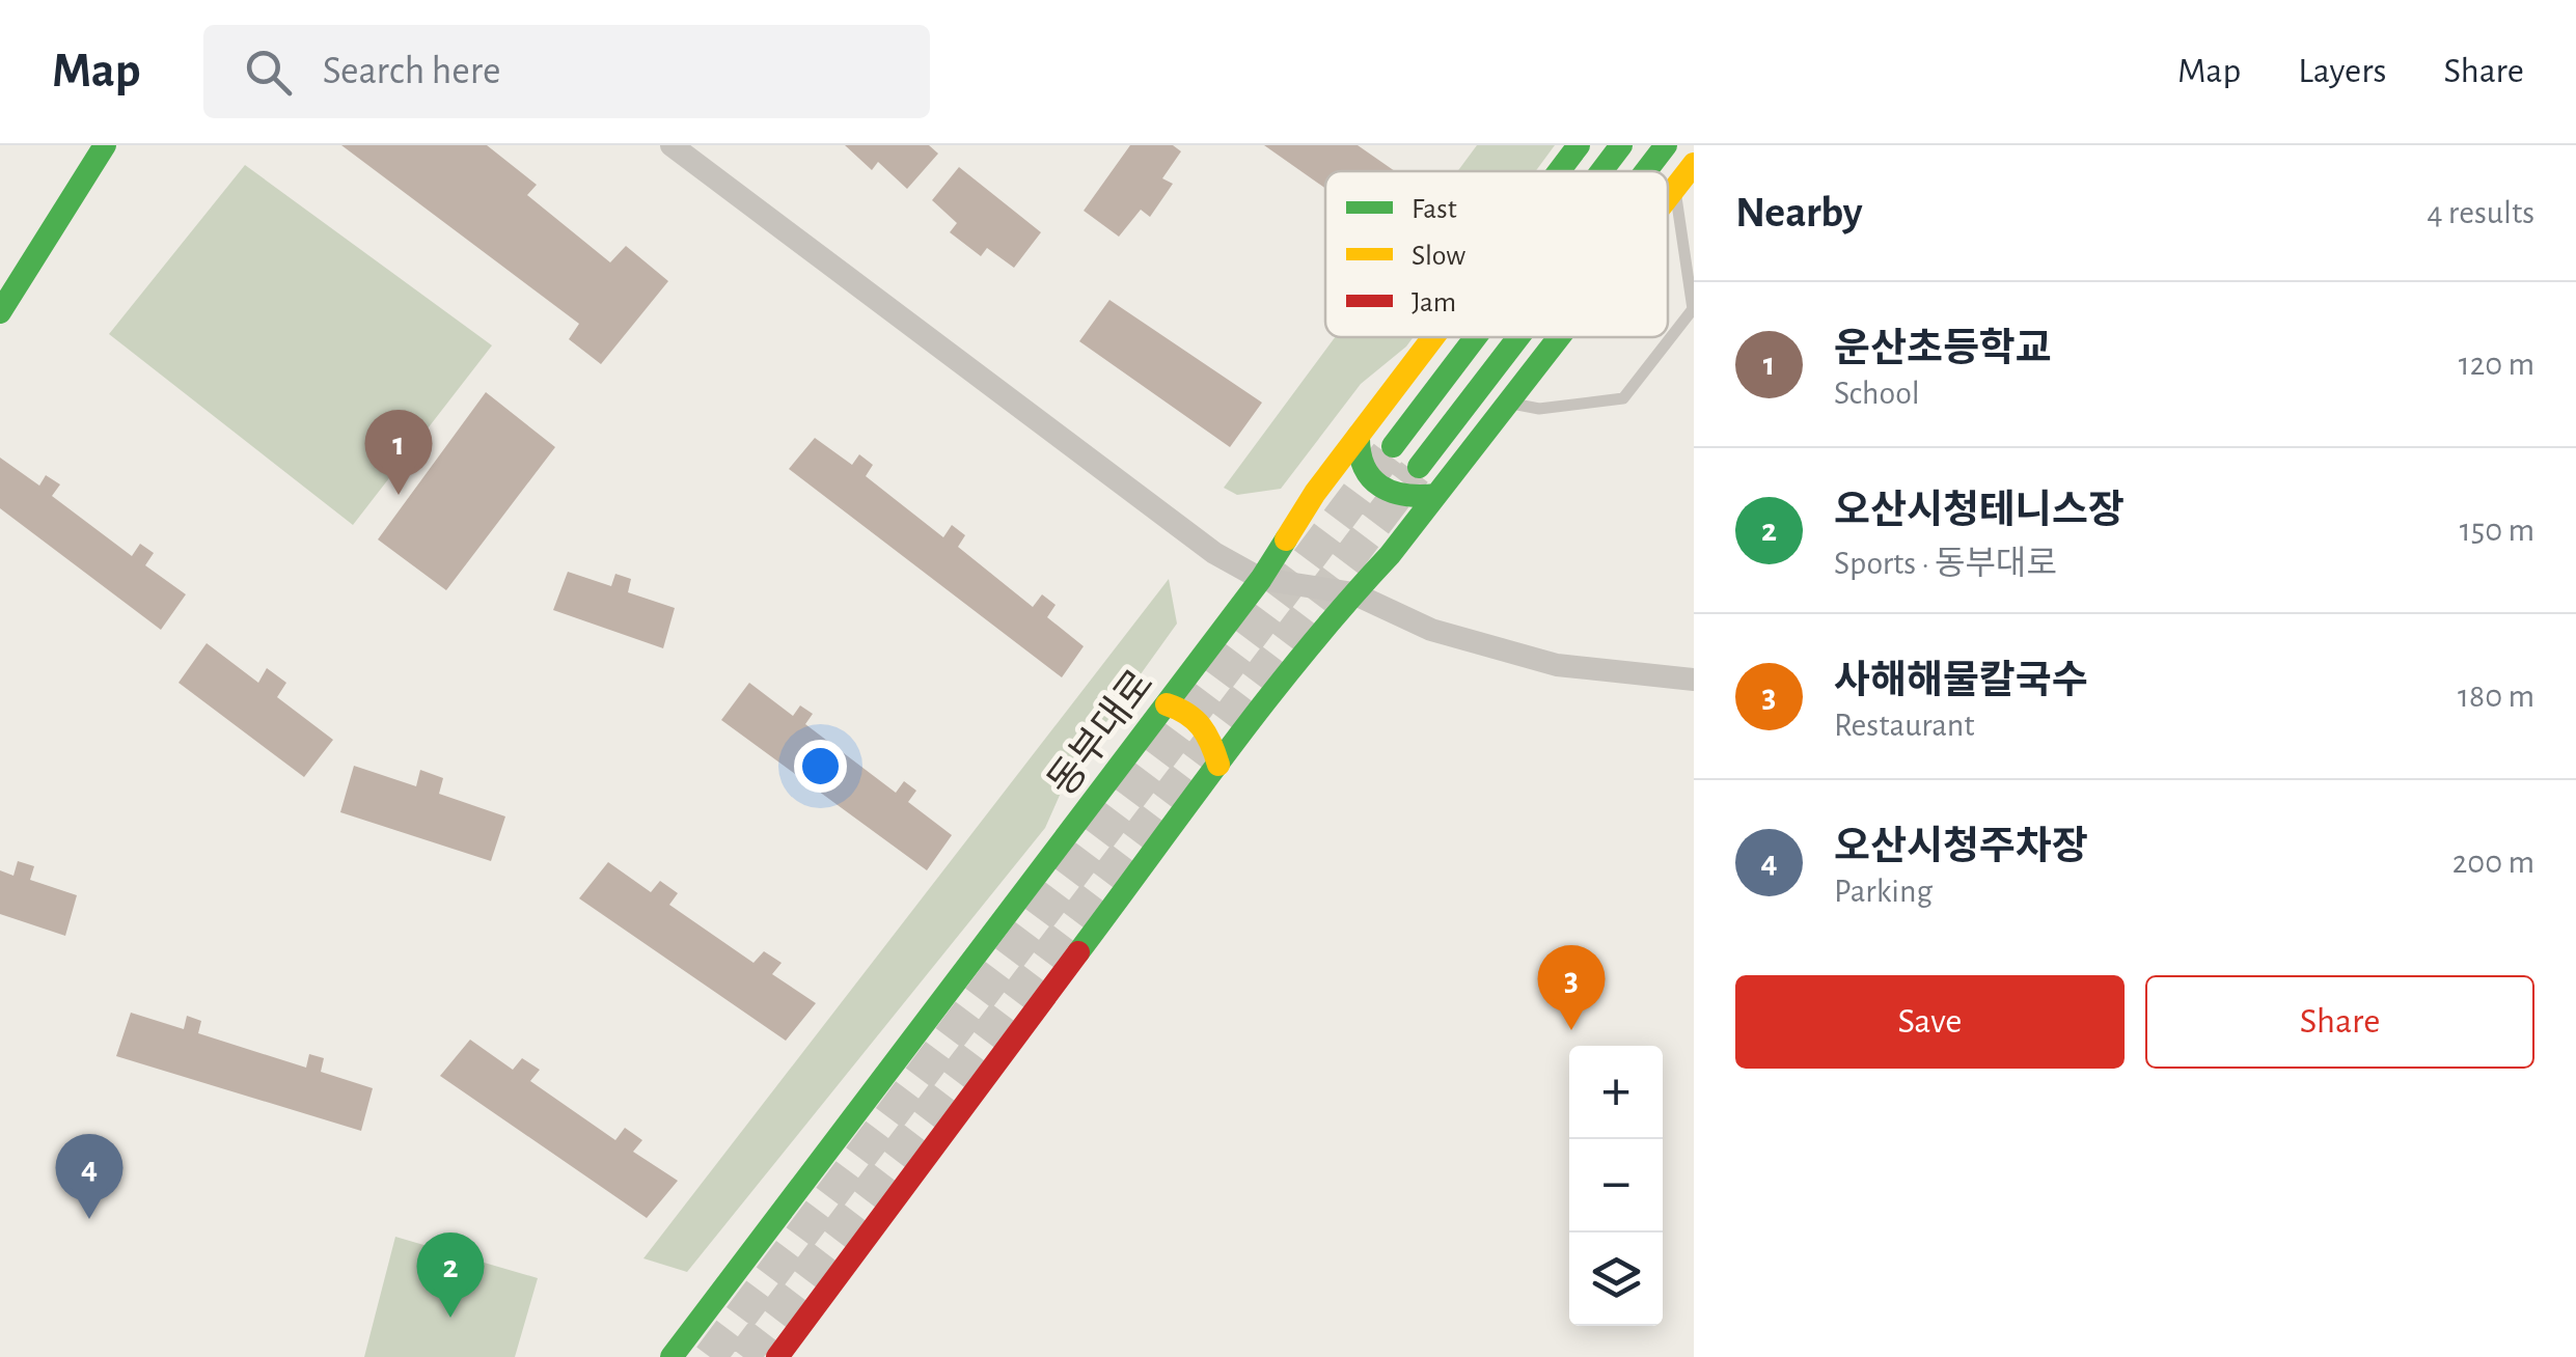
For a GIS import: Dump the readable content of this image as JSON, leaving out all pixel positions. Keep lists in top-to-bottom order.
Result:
{
  "streets": {
    "main road": ["동부대로"]
  },
  "legend": ["Fast", "Slow", "Jam"],
  "page": {
    "header": "Map",
    "search": "Search here",
    "nav": ["Map", "Layers", "Share"],
    "heading": ["Nearby", "4 results"],
    "list": [
      {
        "mark": "1",
        "name": "운산초등학교",
        "note": "School",
        "value": "120 m"
      },
      {
        "mark": "2",
        "name": "오산시청테니스장",
        "note": "Sports · 동부대로",
        "value": "150 m"
      },
      {
        "mark": "3",
        "name": "사해해물칼국수",
        "note": "Restaurant",
        "value": "180 m"
      },
      {
        "mark": "4",
        "name": "오산시청주차장",
        "note": "Parking",
        "value": "200 m"
      }
    ],
    "pins": [
      "1",
      "3",
      "4",
      "2"
    ],
    "buttons": ["Save", "Share"],
    "map_buttons": ["+", "−"]
  }
}
